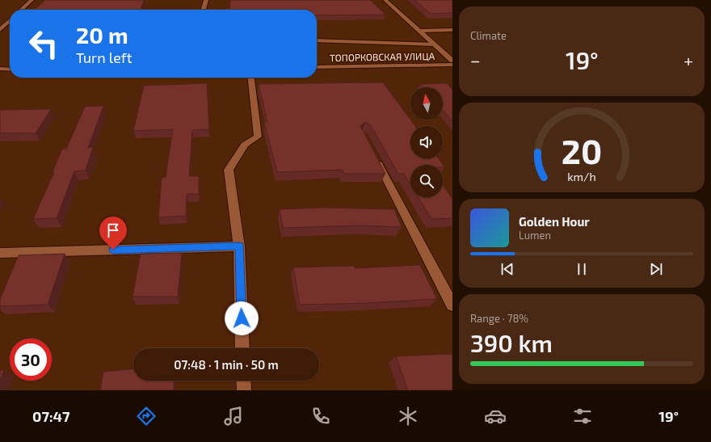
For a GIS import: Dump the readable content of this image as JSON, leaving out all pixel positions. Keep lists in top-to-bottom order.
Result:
{
  "streets": {
    "street": ["ТОПОРКОВСКАЯ УЛИЦА"]
  },
  "north": "top",
  "page": {
    "tile": [
      "Climate",
      ["Range · 78%", "390 km"]
    ],
    "turn": ["20 m", "Turn left"],
    "heat": ["−", "19°", "+"],
    "song": ["Golden Hour", "Lumen"],
    "limit": "30",
    "trip": "07:48 · 1 min · 50 m",
    "tabs": ["07:47", "19°"],
    "gauge": ["20", "km/h"]
  }
}
